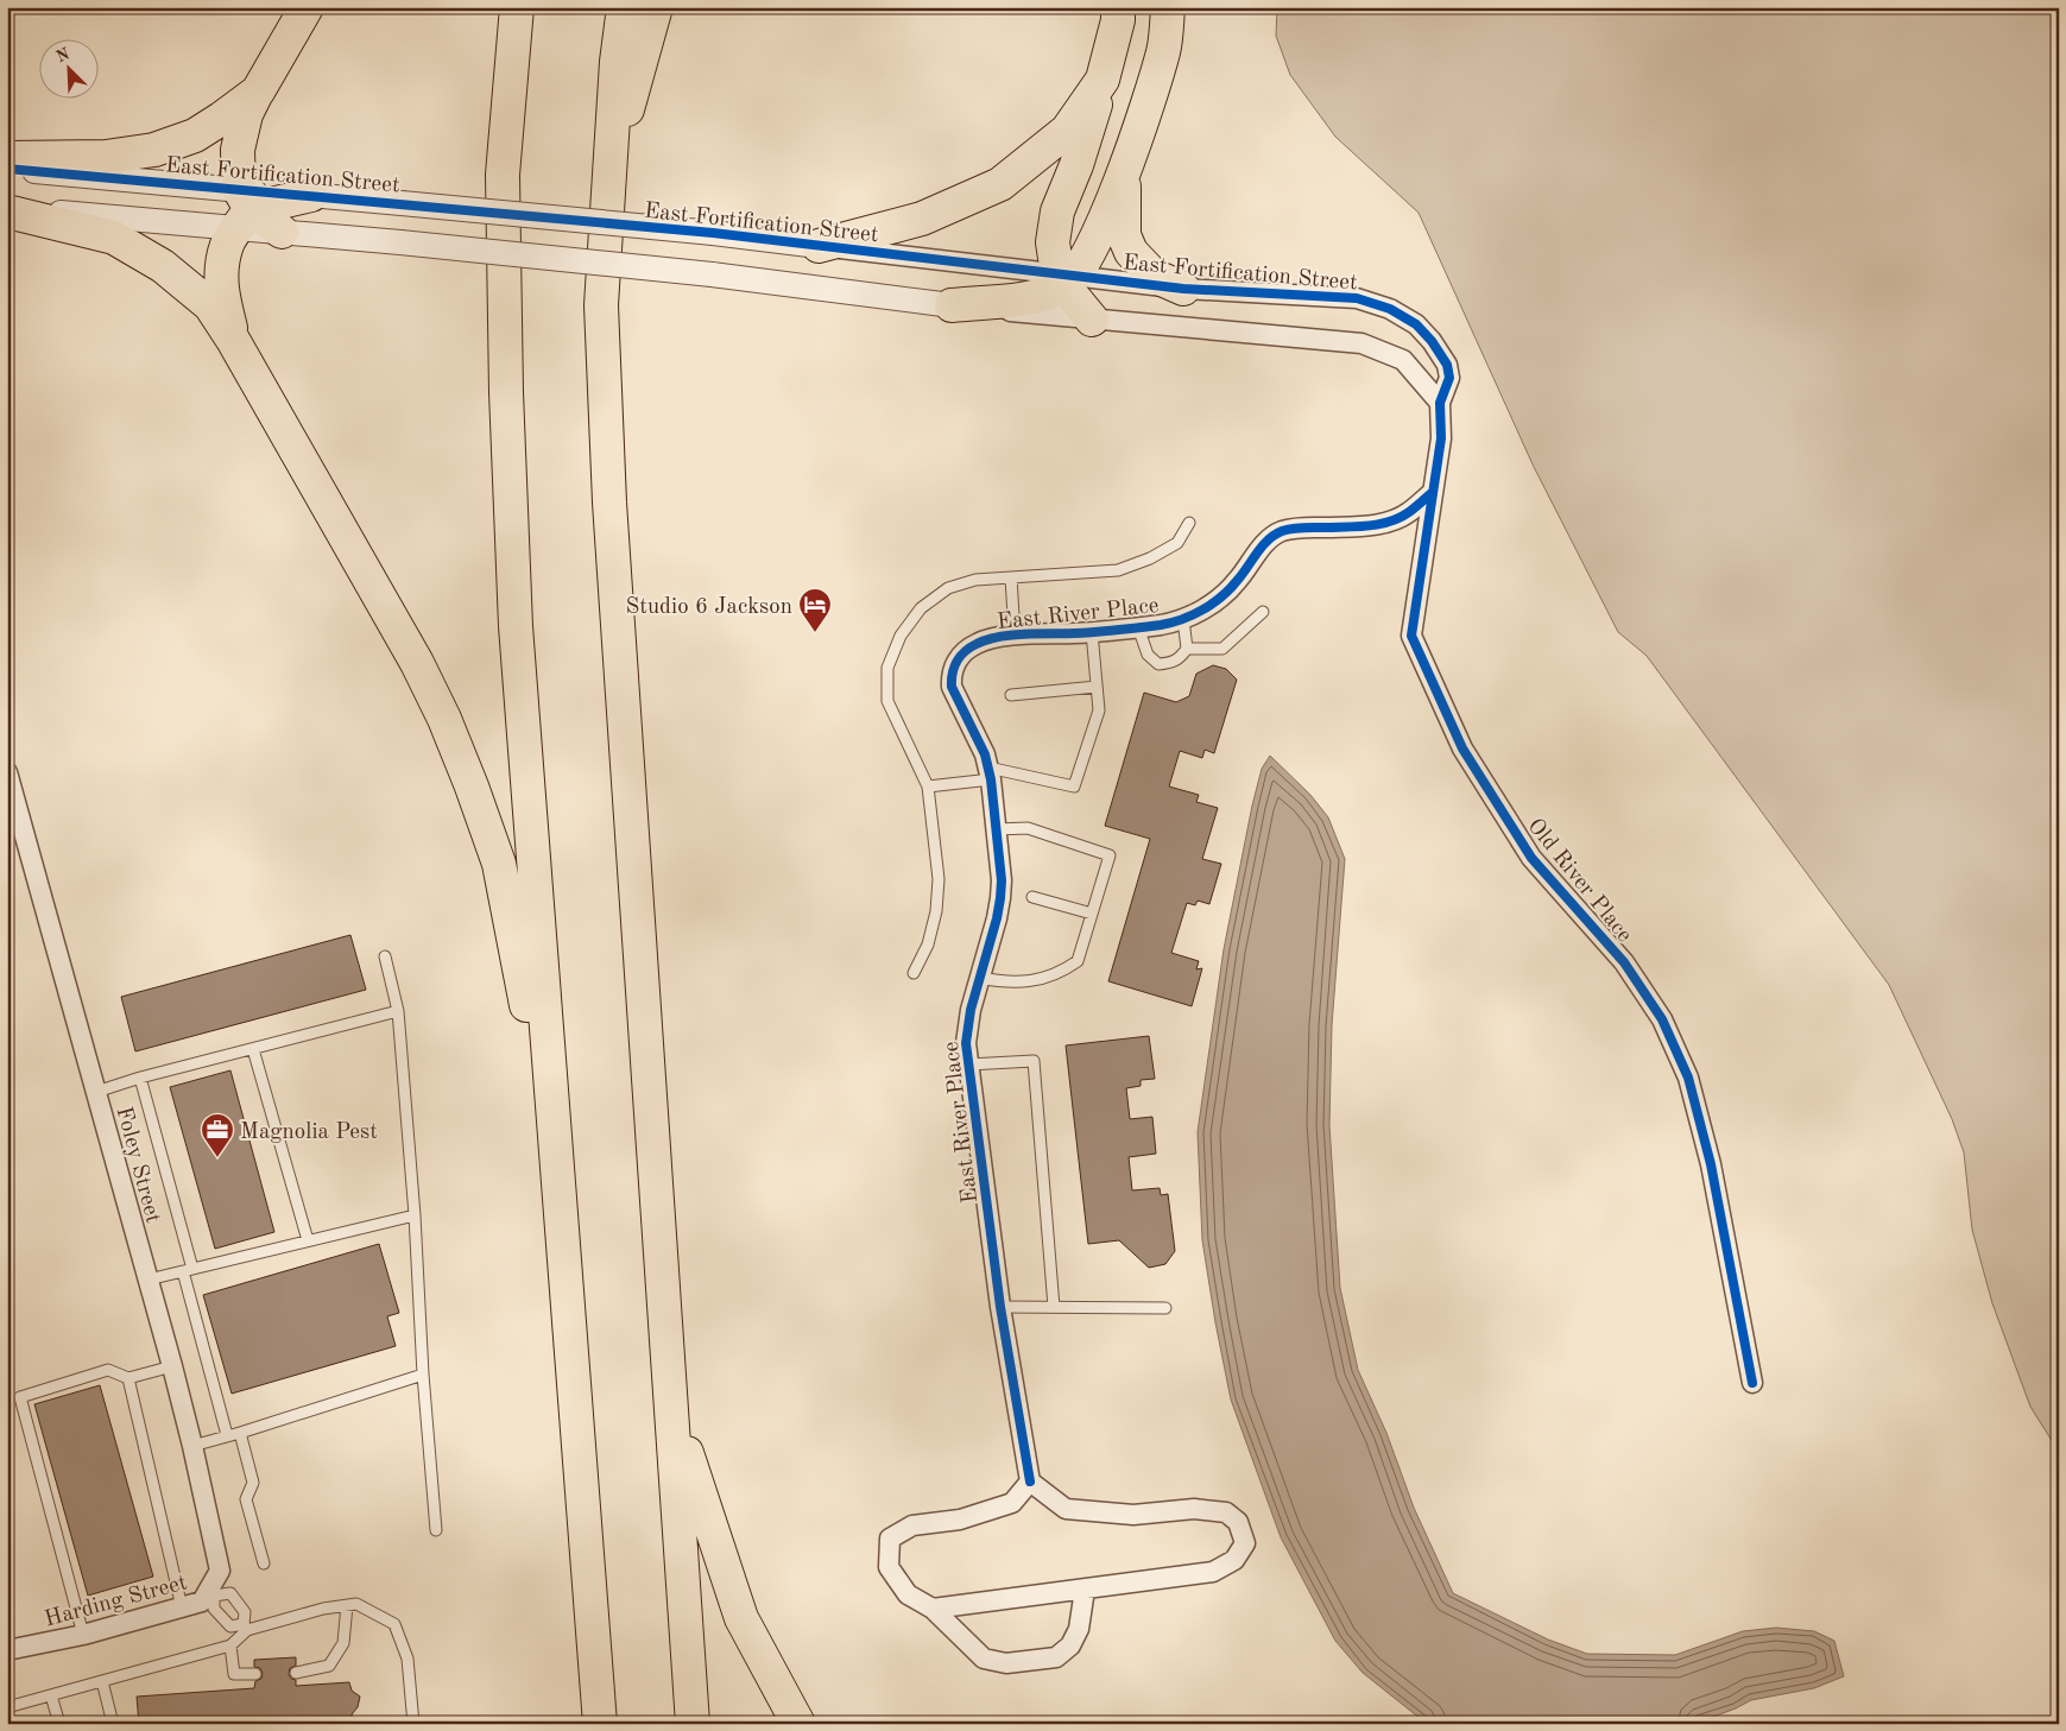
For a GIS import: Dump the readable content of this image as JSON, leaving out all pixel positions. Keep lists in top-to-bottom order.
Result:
{
  "streets": {
    "street": [
      "East Fortification Street",
      "East River Place",
      "Old River Place",
      "Foley Street",
      "Harding Street"
    ]
  },
  "crossings": [
    ["East Fortification Street", "Old River Place"],
    ["East River Place", "Old River Place"],
    ["Foley Street", "Harding Street"]
  ],
  "places": {
    "hotel": ["Studio 6 Jackson"],
    "office": ["Magnolia Pest"]
  },
  "north": "top left"
}
